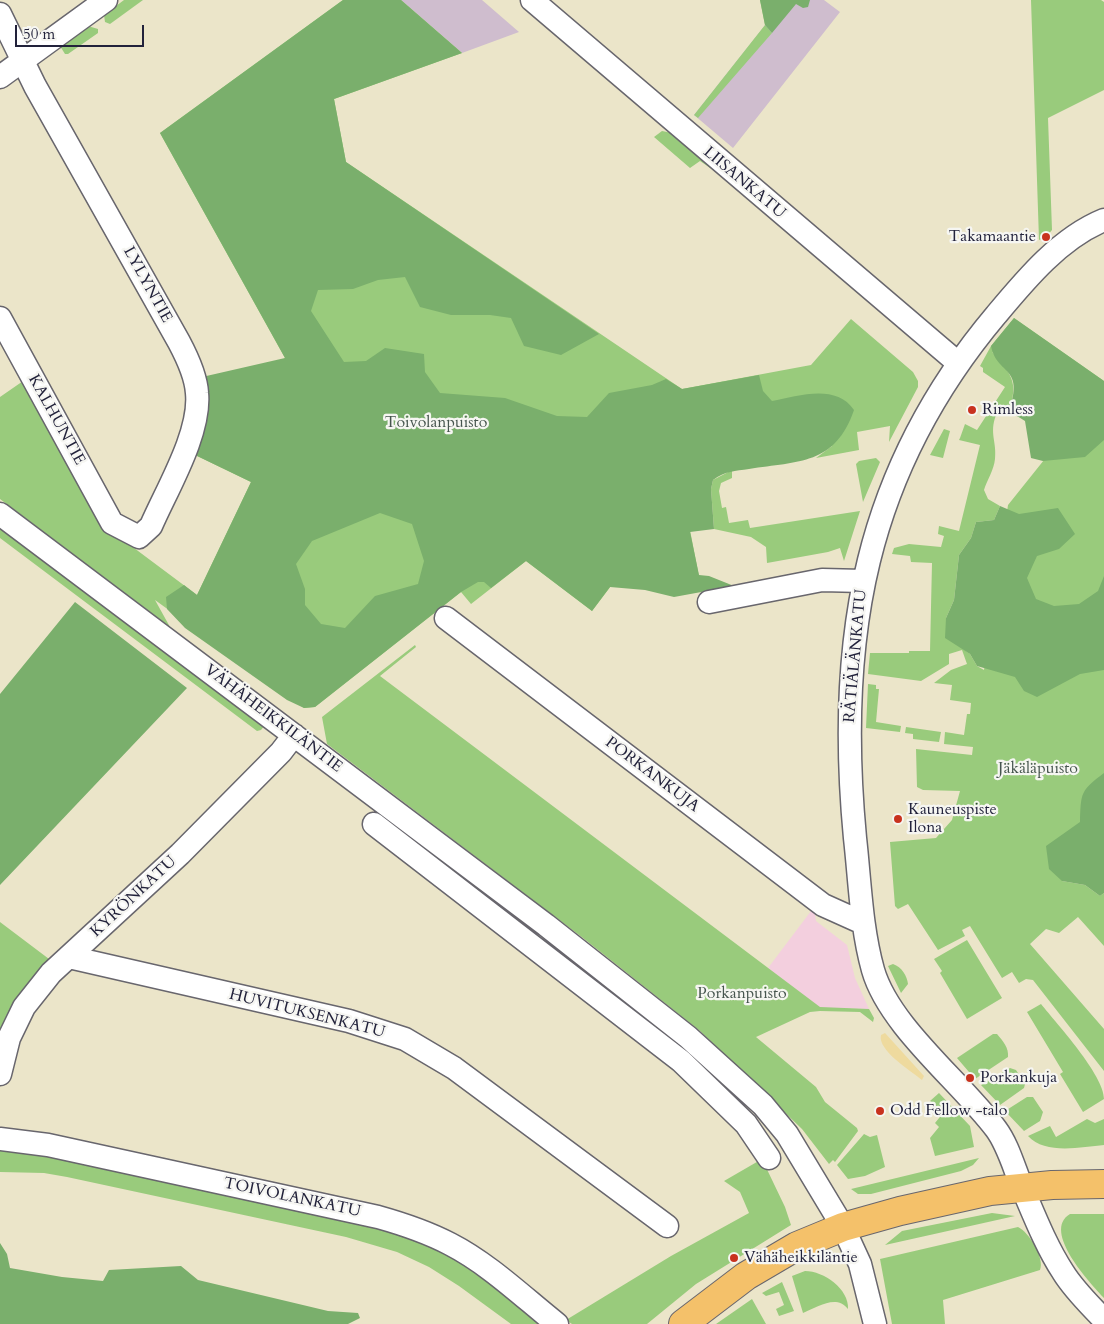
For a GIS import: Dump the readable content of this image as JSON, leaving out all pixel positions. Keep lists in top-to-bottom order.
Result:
{
  "streets": {
    "street": [
      "LIISANKATU",
      "LYLYNTIE",
      "KALHUNTIE",
      "RÄTIÄLÄNKATU",
      "VÄHÄHEIKKILÄNTIE",
      "PORKANKUJA",
      "KYRÖNKATU",
      "HUVITUKSENKATU",
      "TOIVOLANKATU"
    ]
  },
  "crossings": [
    ["LIISANKATU", "RÄTIÄLÄNKATU"],
    ["LYLYNTIE", "KALHUNTIE"],
    ["RÄTIÄLÄNKATU", "PORKANKUJA"],
    ["VÄHÄHEIKKILÄNTIE", "KYRÖNKATU"],
    ["KYRÖNKATU", "HUVITUKSENKATU"]
  ],
  "parks": ["Toivolanpuisto", "Jäkäläpuisto", "Porkanpuisto"],
  "places": [
    "Takamaantie",
    "Rimless",
    "Kauneuspiste Ilona",
    "Porkankuja",
    "Odd Fellow -talo",
    "Vähäheikkiläntie"
  ],
  "scale_bar": "50 m"
}
